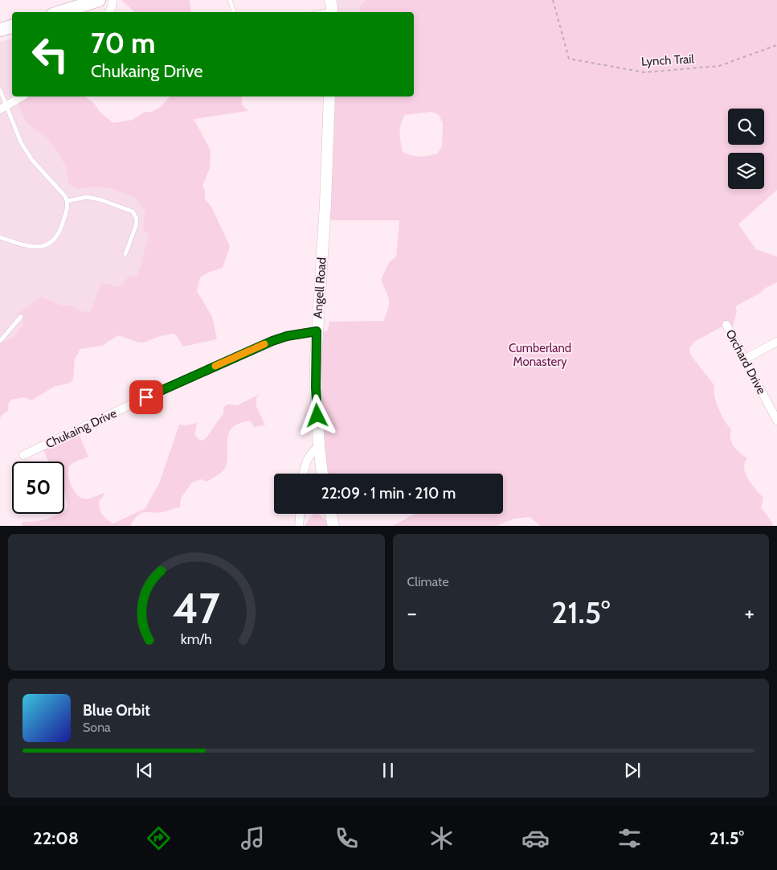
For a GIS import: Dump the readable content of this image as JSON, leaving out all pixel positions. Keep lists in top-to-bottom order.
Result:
{
  "streets": {
    "main road": ["Angell Road"],
    "street": ["Orchard Drive", "Chukaing Drive"],
    "path": ["Lynch Trail"]
  },
  "crossings": [
    ["Angell Road", "Chukaing Drive"]
  ],
  "parks": ["Cumberland Monastery"],
  "page": {
    "turn": ["70 m", "Chukaing Drive"],
    "limit": "50",
    "trip": "22:09 · 1 min · 210 m",
    "tile": "Climate",
    "heat": ["−", "21.5°", "+"],
    "song": ["Blue Orbit", "Sona"],
    "tabs": ["22:08", "21.5°"],
    "gauge": ["47", "km/h"]
  }
}
